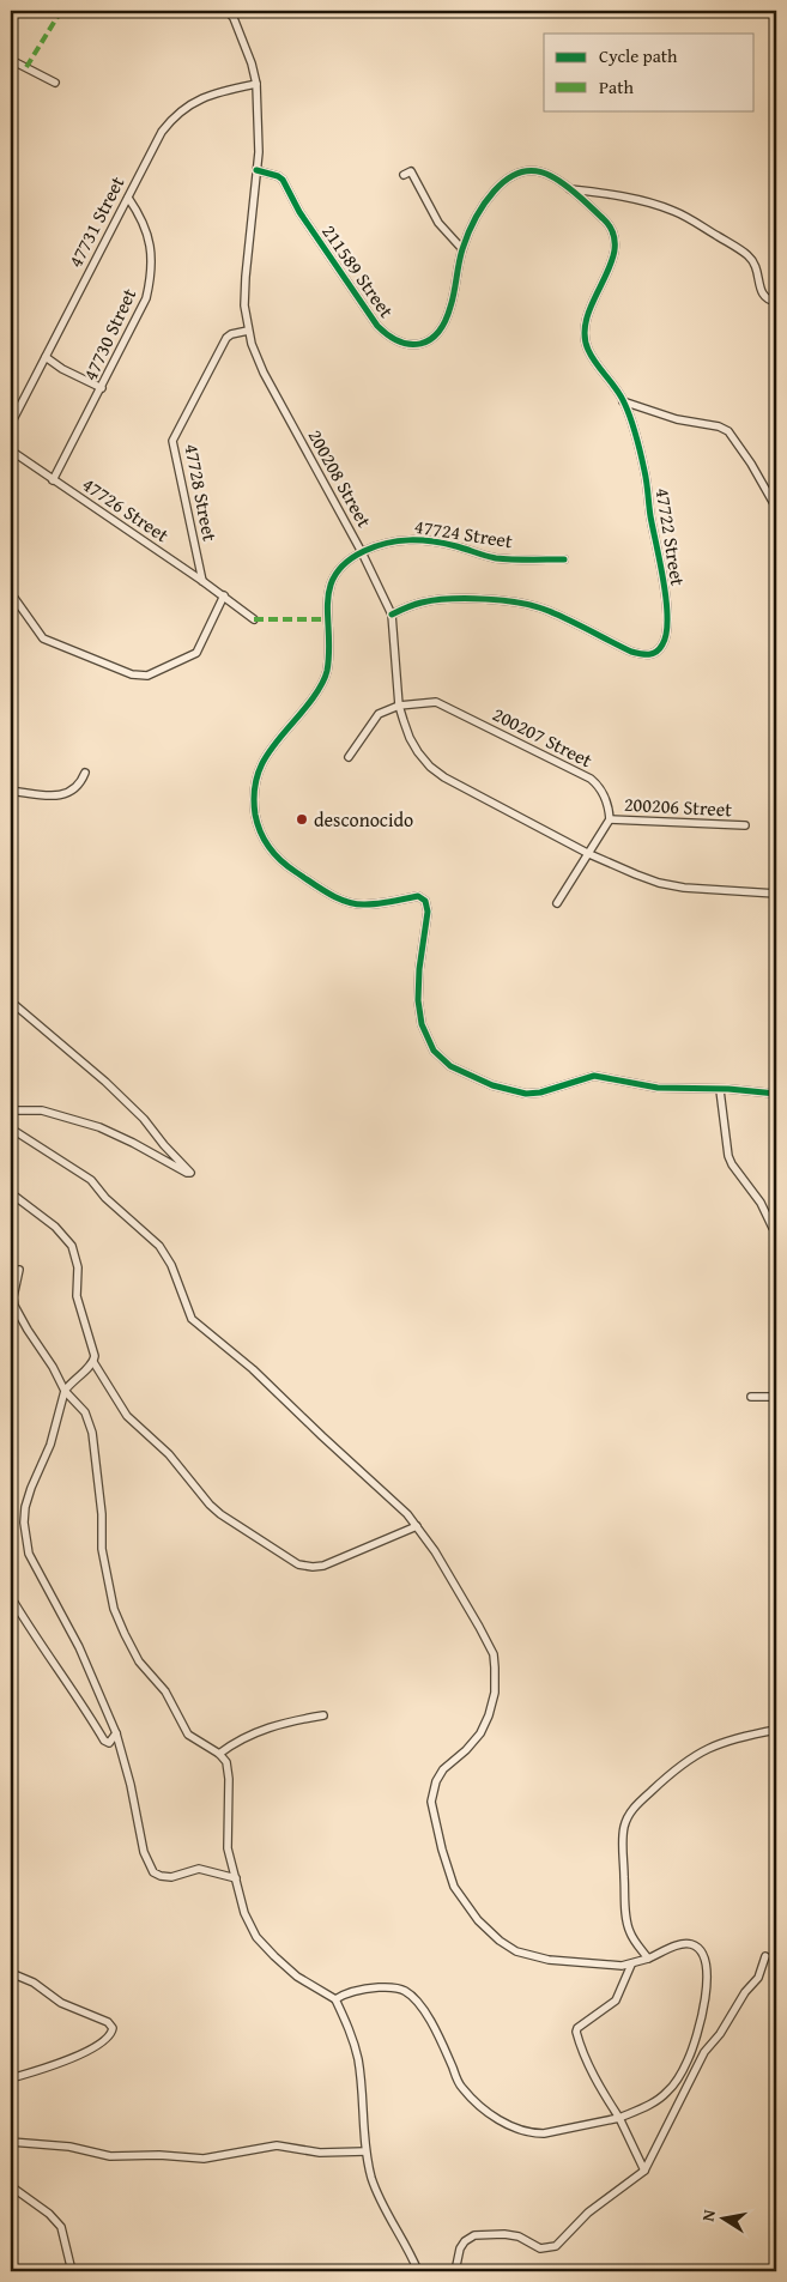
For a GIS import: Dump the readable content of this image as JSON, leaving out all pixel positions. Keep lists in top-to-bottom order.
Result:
{
  "streets": {
    "street": [
      "47731 Street",
      "211589 Street",
      "47730 Street",
      "200208 Street",
      "47728 Street",
      "47726 Street",
      "47724 Street",
      "47722 Street",
      "200207 Street",
      "200206 Street"
    ]
  },
  "crossings": [
    ["47731 Street", "47730 Street"],
    ["47731 Street", "200208 Street"],
    ["211589 Street", "200208 Street"],
    ["211589 Street", "47722 Street"],
    ["47730 Street", "47726 Street"],
    ["200208 Street", "47728 Street"],
    ["200208 Street", "47724 Street"],
    ["200208 Street", "47722 Street"],
    ["200208 Street", "200207 Street"],
    ["47728 Street", "47726 Street"],
    ["200207 Street", "200206 Street"]
  ],
  "places": ["desconocido"],
  "legend": ["Cycle path", "Path"],
  "north": "left"
}
